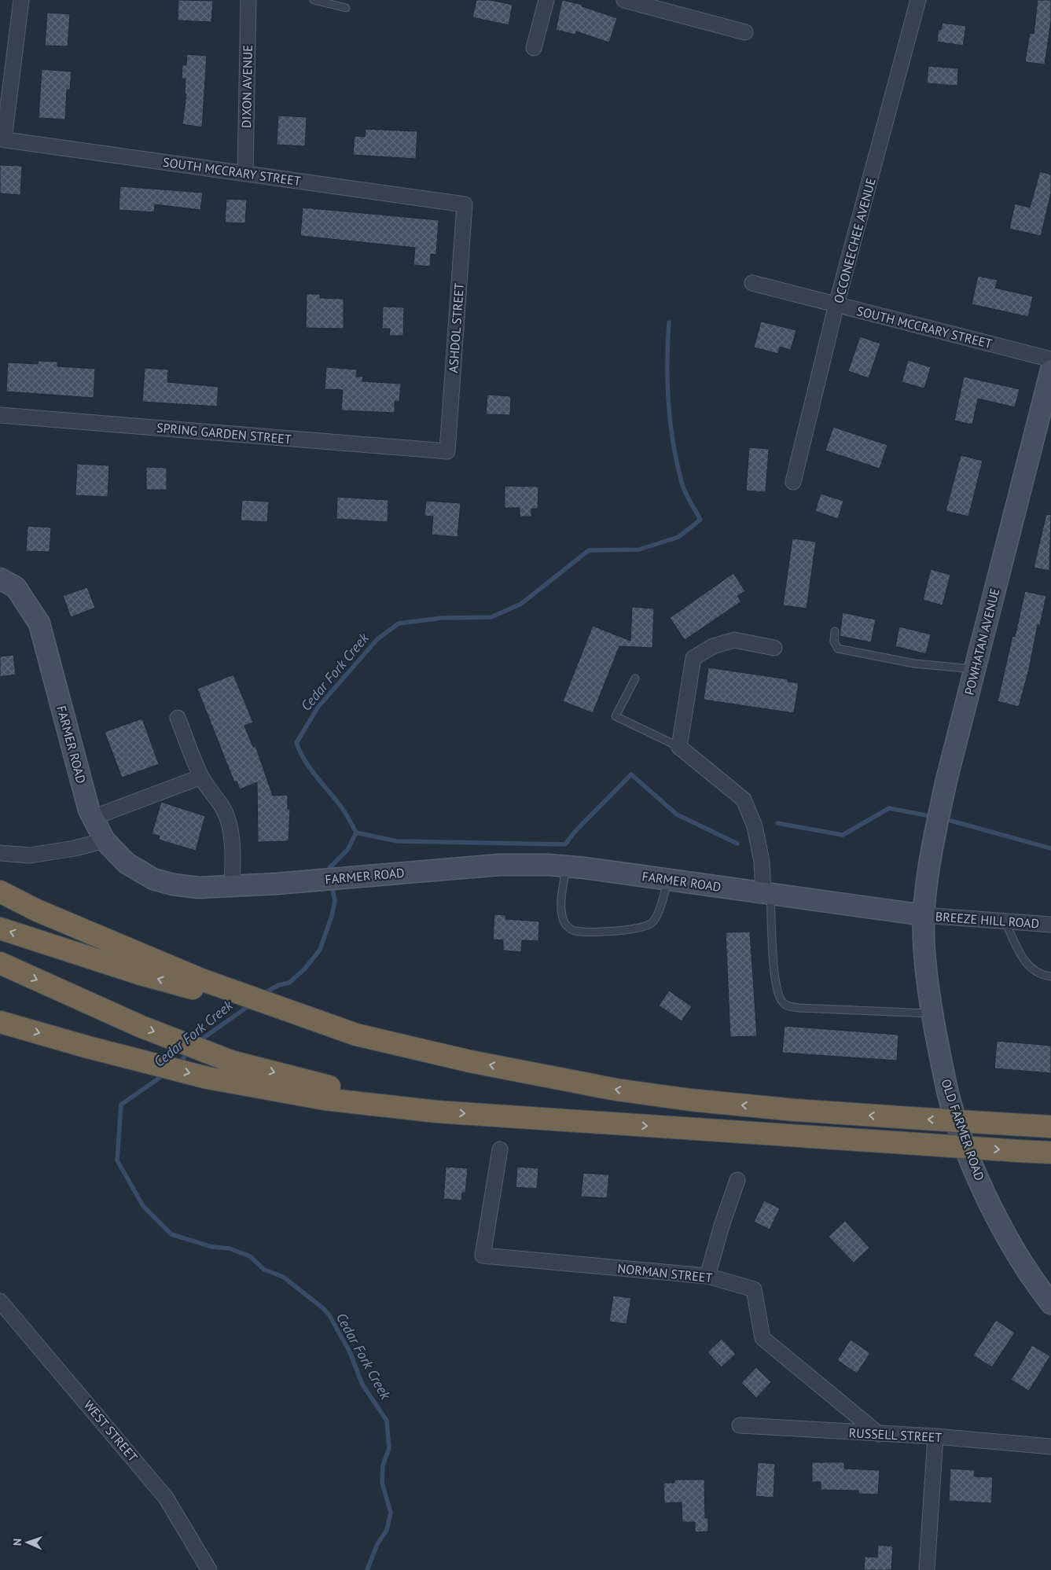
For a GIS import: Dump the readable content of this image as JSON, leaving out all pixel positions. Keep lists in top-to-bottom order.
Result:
{
  "streets": {
    "street": [
      "DIXON AVENUE",
      "SOUTH MCCRARY STREET",
      "OCCONEECHEE AVENUE",
      "ASHDOL STREET",
      "SPRING GARDEN STREET",
      "POWHATAN AVENUE",
      "FARMER ROAD",
      "BREEZE HILL ROAD",
      "OLD FARMER ROAD",
      "NORMAN STREET",
      "WEST STREET",
      "RUSSELL STREET"
    ]
  },
  "crossings": [
    ["DIXON AVENUE", "SOUTH MCCRARY STREET"],
    ["SOUTH MCCRARY STREET", "OCCONEECHEE AVENUE"],
    ["SOUTH MCCRARY STREET", "ASHDOL STREET"],
    ["ASHDOL STREET", "SPRING GARDEN STREET"],
    ["POWHATAN AVENUE", "FARMER ROAD"],
    ["POWHATAN AVENUE", "BREEZE HILL ROAD"],
    ["POWHATAN AVENUE", "OLD FARMER ROAD"],
    ["FARMER ROAD", "BREEZE HILL ROAD"],
    ["FARMER ROAD", "OLD FARMER ROAD"],
    ["BREEZE HILL ROAD", "OLD FARMER ROAD"],
    ["NORMAN STREET", "RUSSELL STREET"]
  ],
  "water": ["Cedar Fork Creek"],
  "north": "left"
}
